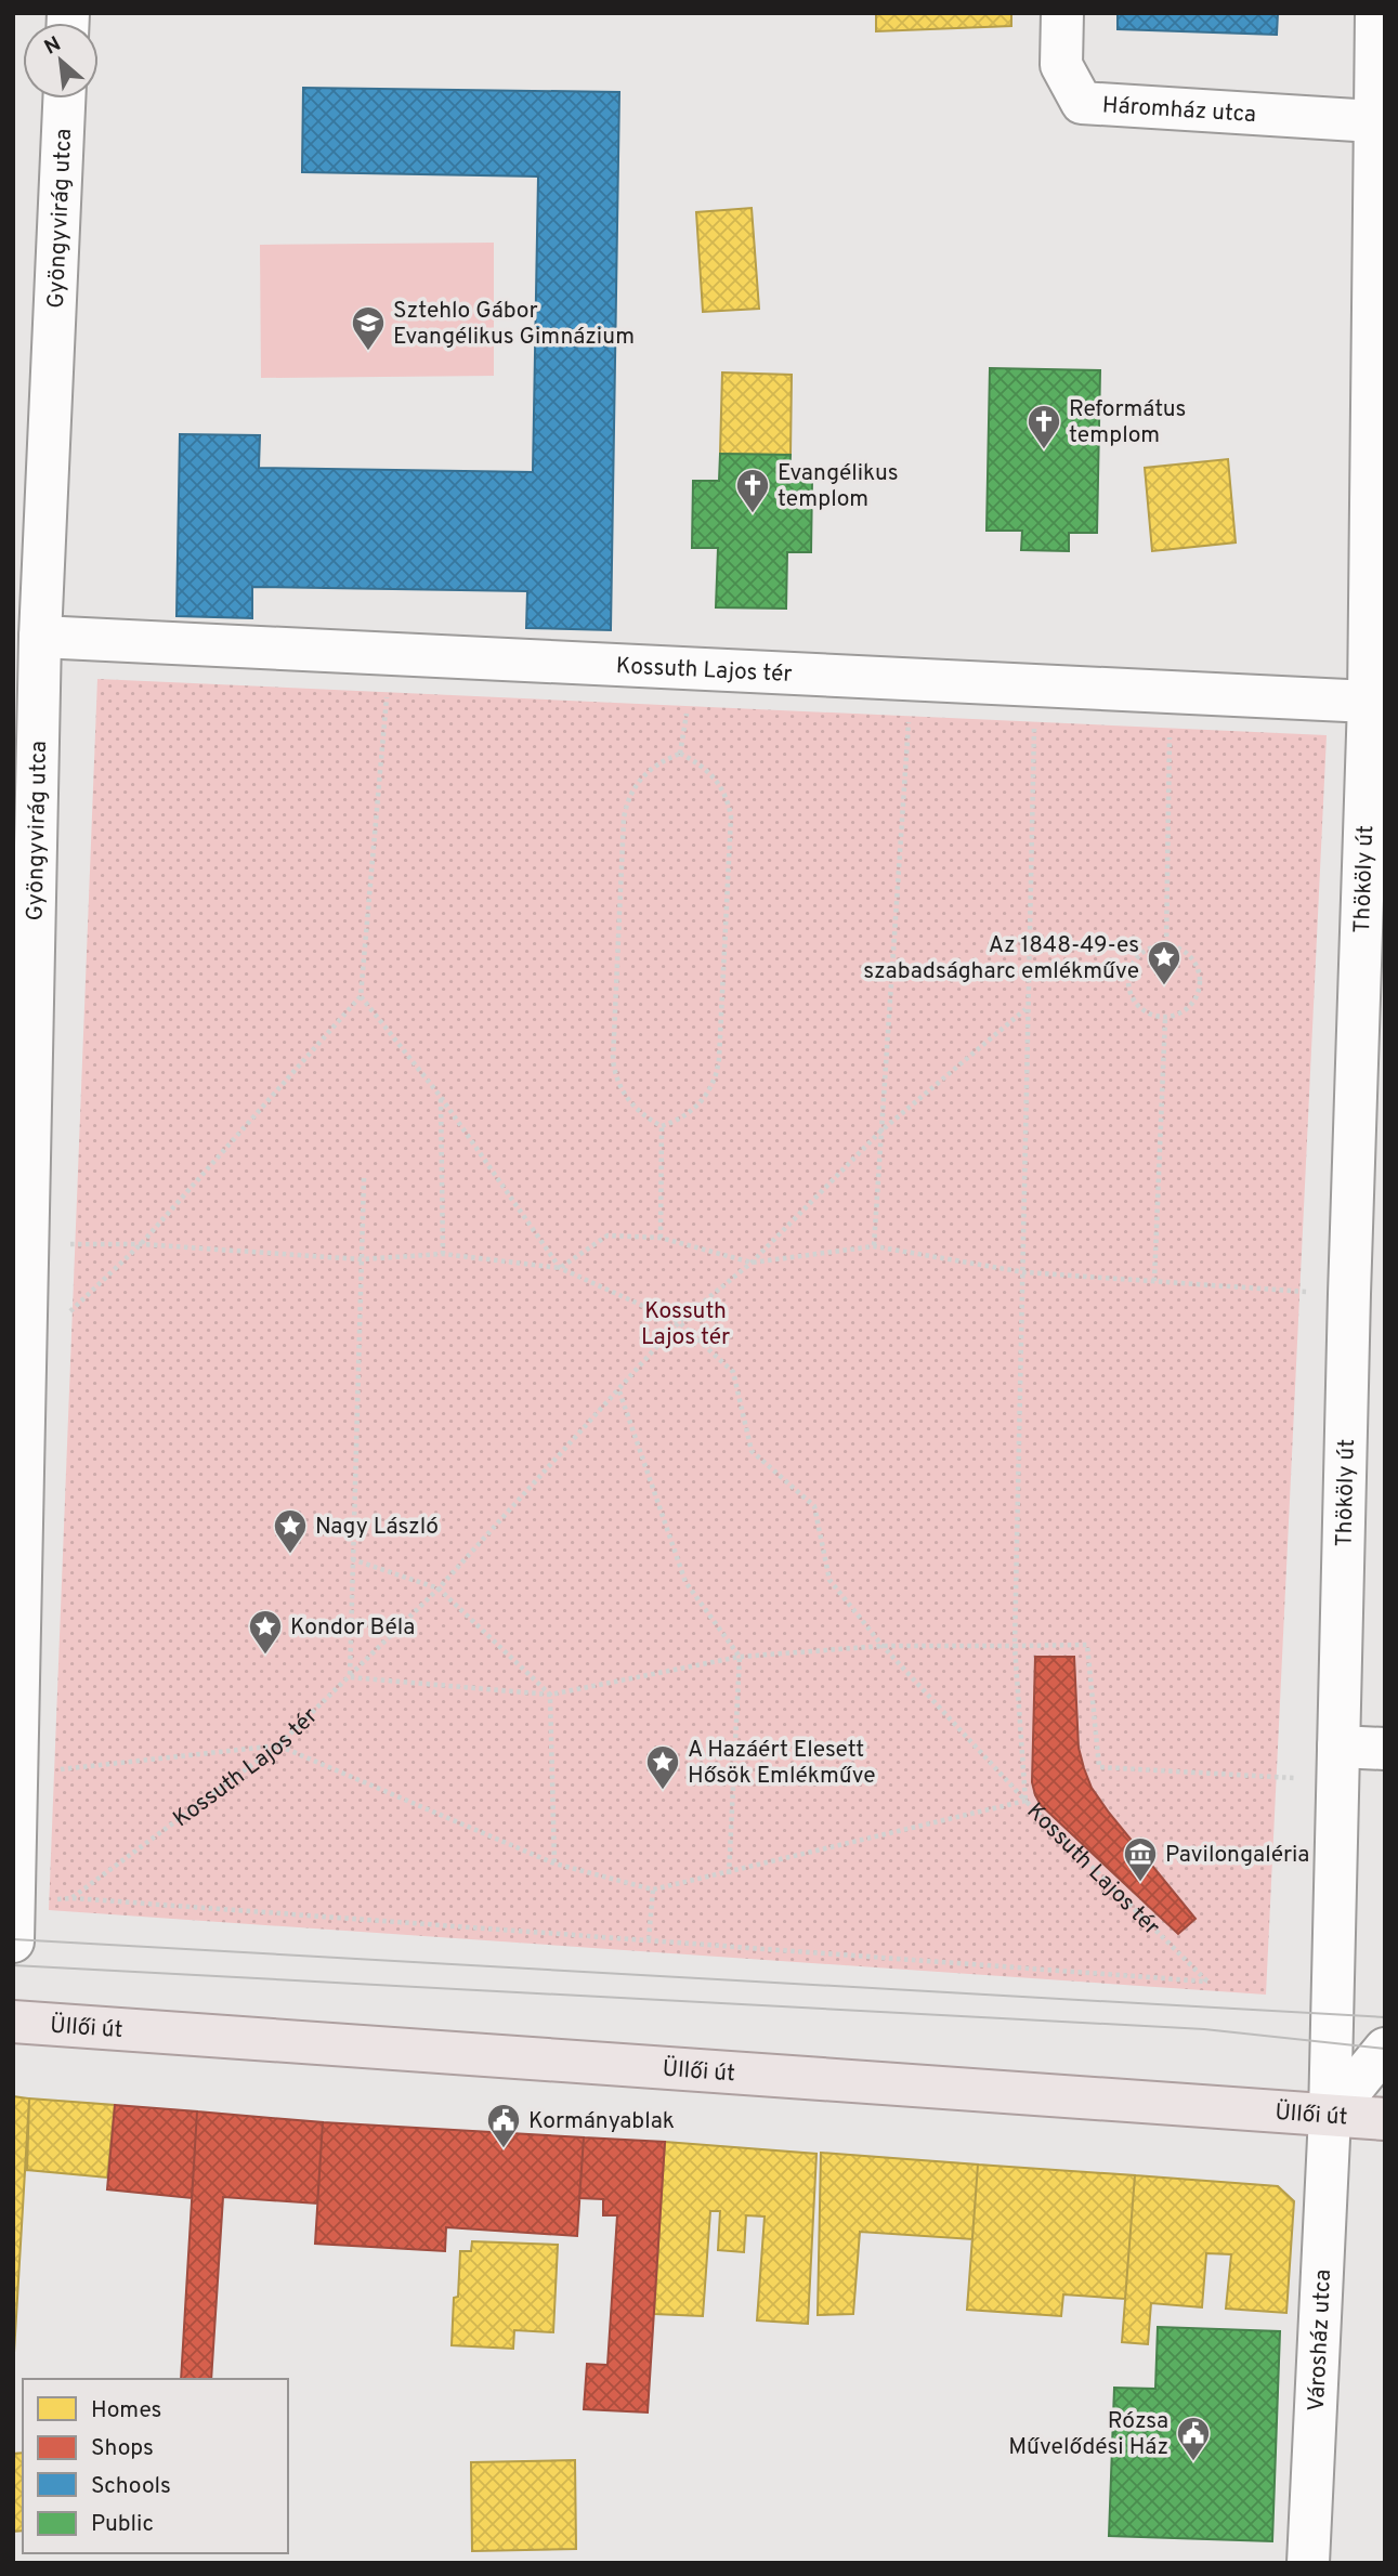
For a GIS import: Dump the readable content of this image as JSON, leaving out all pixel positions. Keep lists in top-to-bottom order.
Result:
{
  "streets": {
    "main road": ["Üllői út"],
    "street": [
      "Háromház utca",
      "Gyöngyvirág utca",
      "Kossuth Lajos tér",
      "Thököly út",
      "Városház utca"
    ]
  },
  "crossings": [
    ["Háromház utca", "Thököly út"],
    ["Gyöngyvirág utca", "Kossuth Lajos tér"],
    ["Kossuth Lajos tér", "Thököly út"],
    ["Thököly út", "Üllői út"],
    ["Thököly út", "Városház utca"],
    ["Üllői út", "Városház utca"]
  ],
  "parks": ["Kossuth Lajos tér"],
  "places": {
    "school or university": ["Sztehlo Gábor Evangélikus Gimnázium"],
    "church": ["Református templom", "Evangélikus templom"],
    "place": [
      "Az 1848-49-es szabadságharc emlékműve",
      "Nagy László",
      "Kondor Béla",
      "A Hazáért Elesett Hősök Emlékműve"
    ],
    "museum": ["Pavilongaléria"],
    "public building": ["Kormányablak", "Rózsa Művelődési Ház"]
  },
  "legend": [
    "Homes",
    "Shops",
    "Schools",
    "Public"
  ],
  "north": "top left"
}
